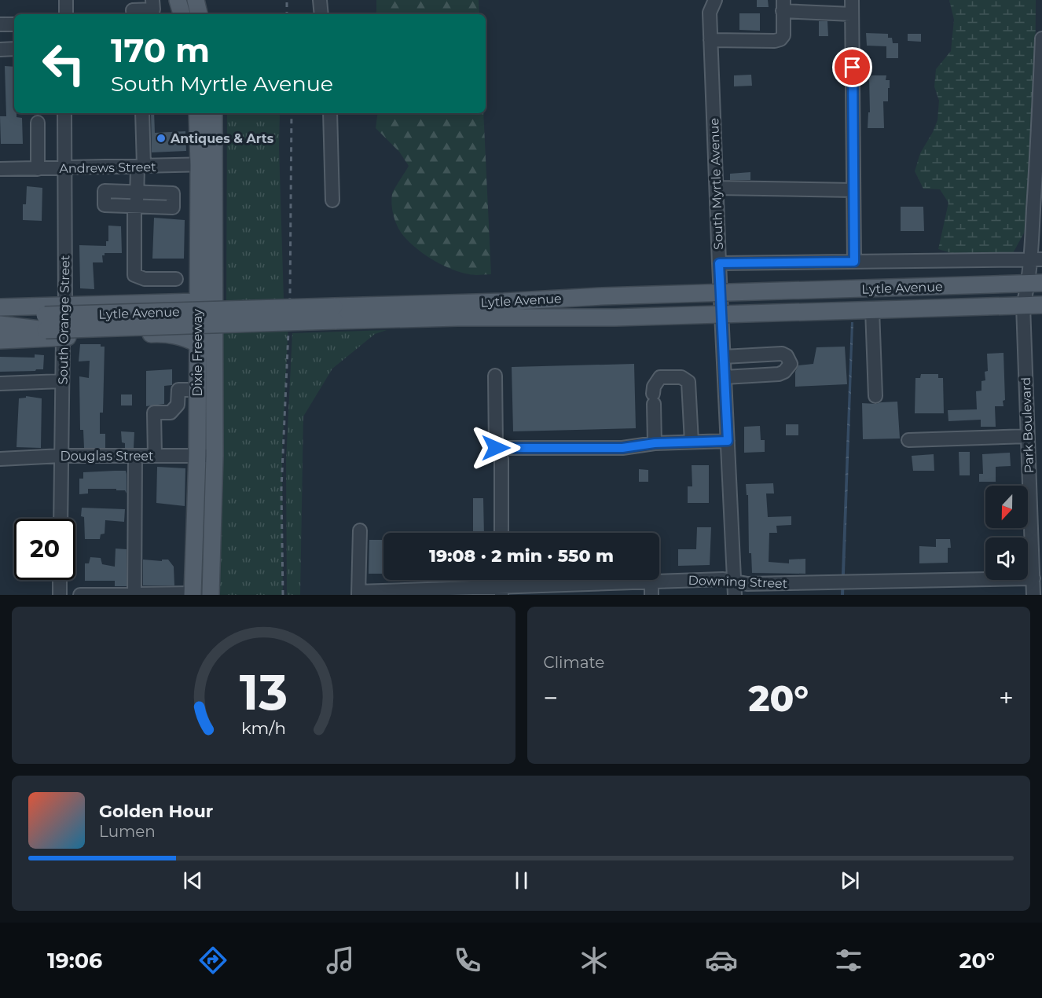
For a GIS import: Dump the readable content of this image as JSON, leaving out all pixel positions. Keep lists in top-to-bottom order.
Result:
{
  "streets": {
    "main road": ["Lytle Avenue", "Dixie Freeway"],
    "street": [
      "Andrews Street",
      "South Myrtle Avenue",
      "South Orange Street",
      "Park Boulevard",
      "Douglas Street",
      "Downing Street"
    ]
  },
  "crossings": [
    ["Andrews Street", "South Orange Street"],
    ["Andrews Street", "Dixie Freeway"],
    ["South Myrtle Avenue", "Lytle Avenue"],
    ["South Myrtle Avenue", "Downing Street"],
    ["Lytle Avenue", "Park Boulevard"],
    ["South Orange Street", "Douglas Street"],
    ["Dixie Freeway", "Douglas Street"],
    ["Park Boulevard", "Downing Street"]
  ],
  "places": ["Antiques & Arts"],
  "north": "bottom",
  "page": {
    "turn": ["170 m", "South Myrtle Avenue"],
    "limit": "20",
    "trip": "19:08 · 2 min · 550 m",
    "tile": "Climate",
    "heat": ["−", "20°", "+"],
    "song": ["Golden Hour", "Lumen"],
    "tabs": ["19:06", "20°"],
    "gauge": ["13", "km/h"]
  }
}
